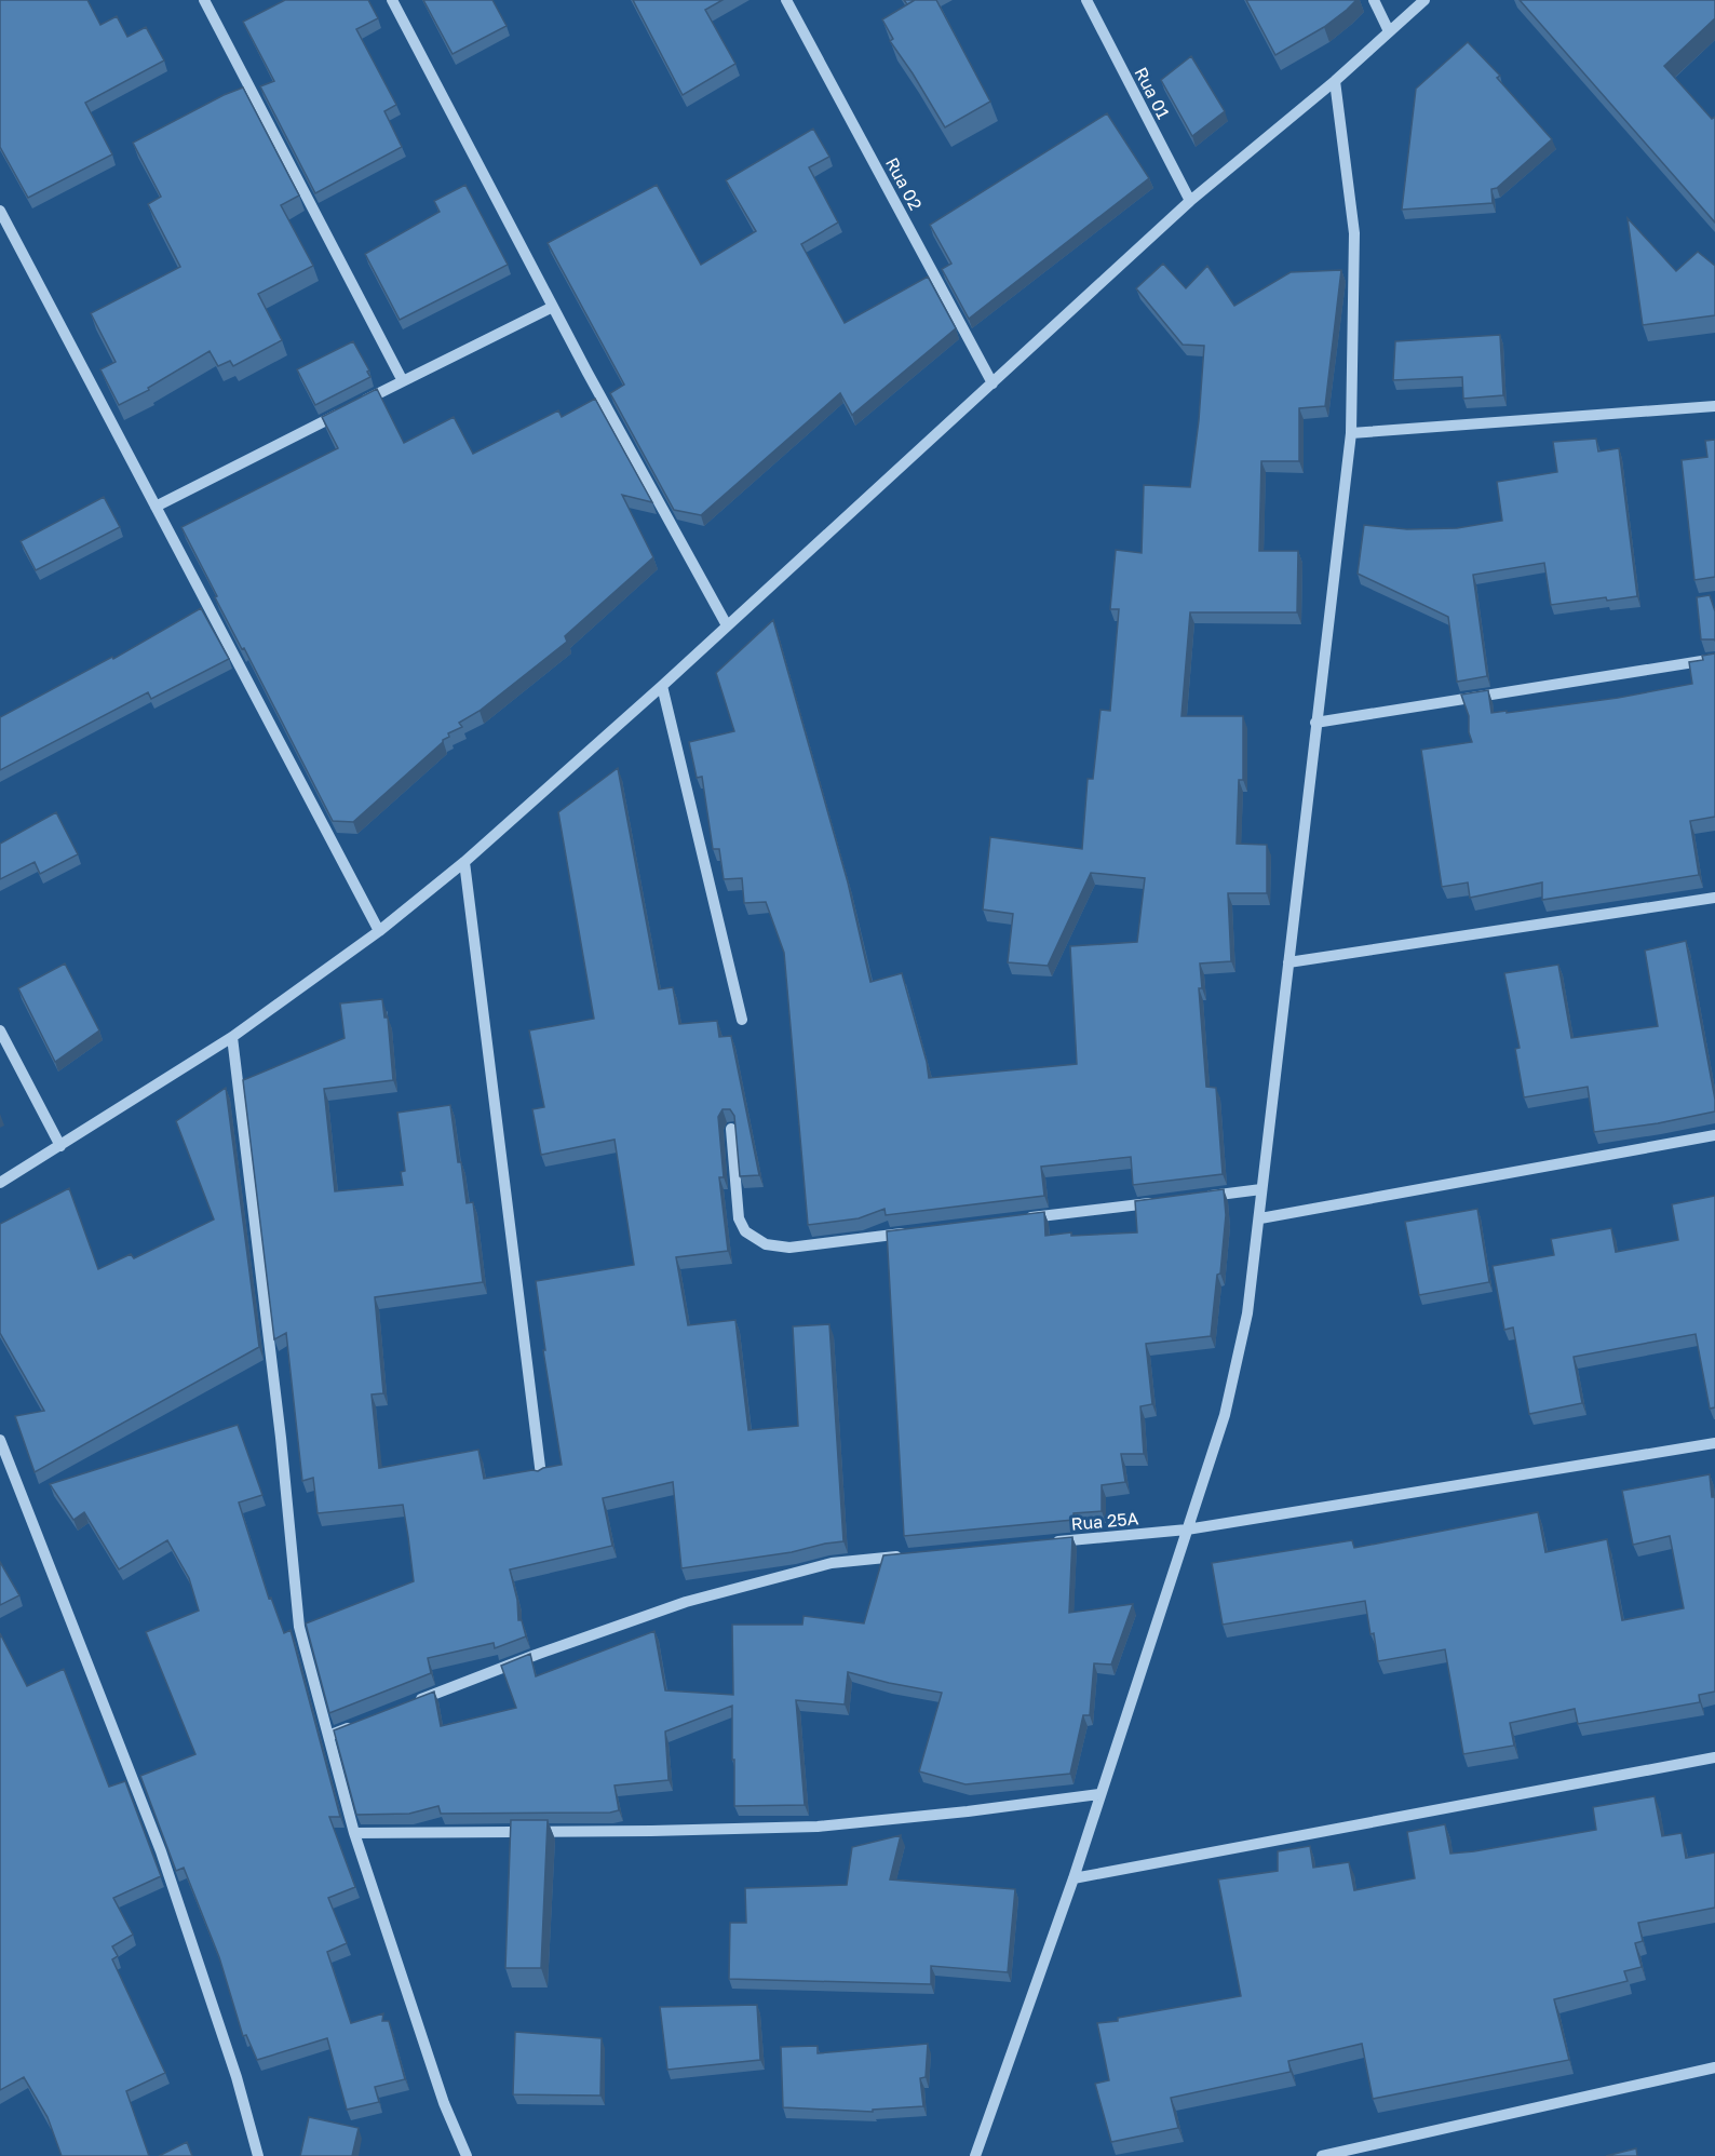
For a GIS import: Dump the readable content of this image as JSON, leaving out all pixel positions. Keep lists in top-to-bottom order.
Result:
{
  "streets": {
    "street": ["Rua 01", "Rua 02", "Rua 25A"]
  }
}
